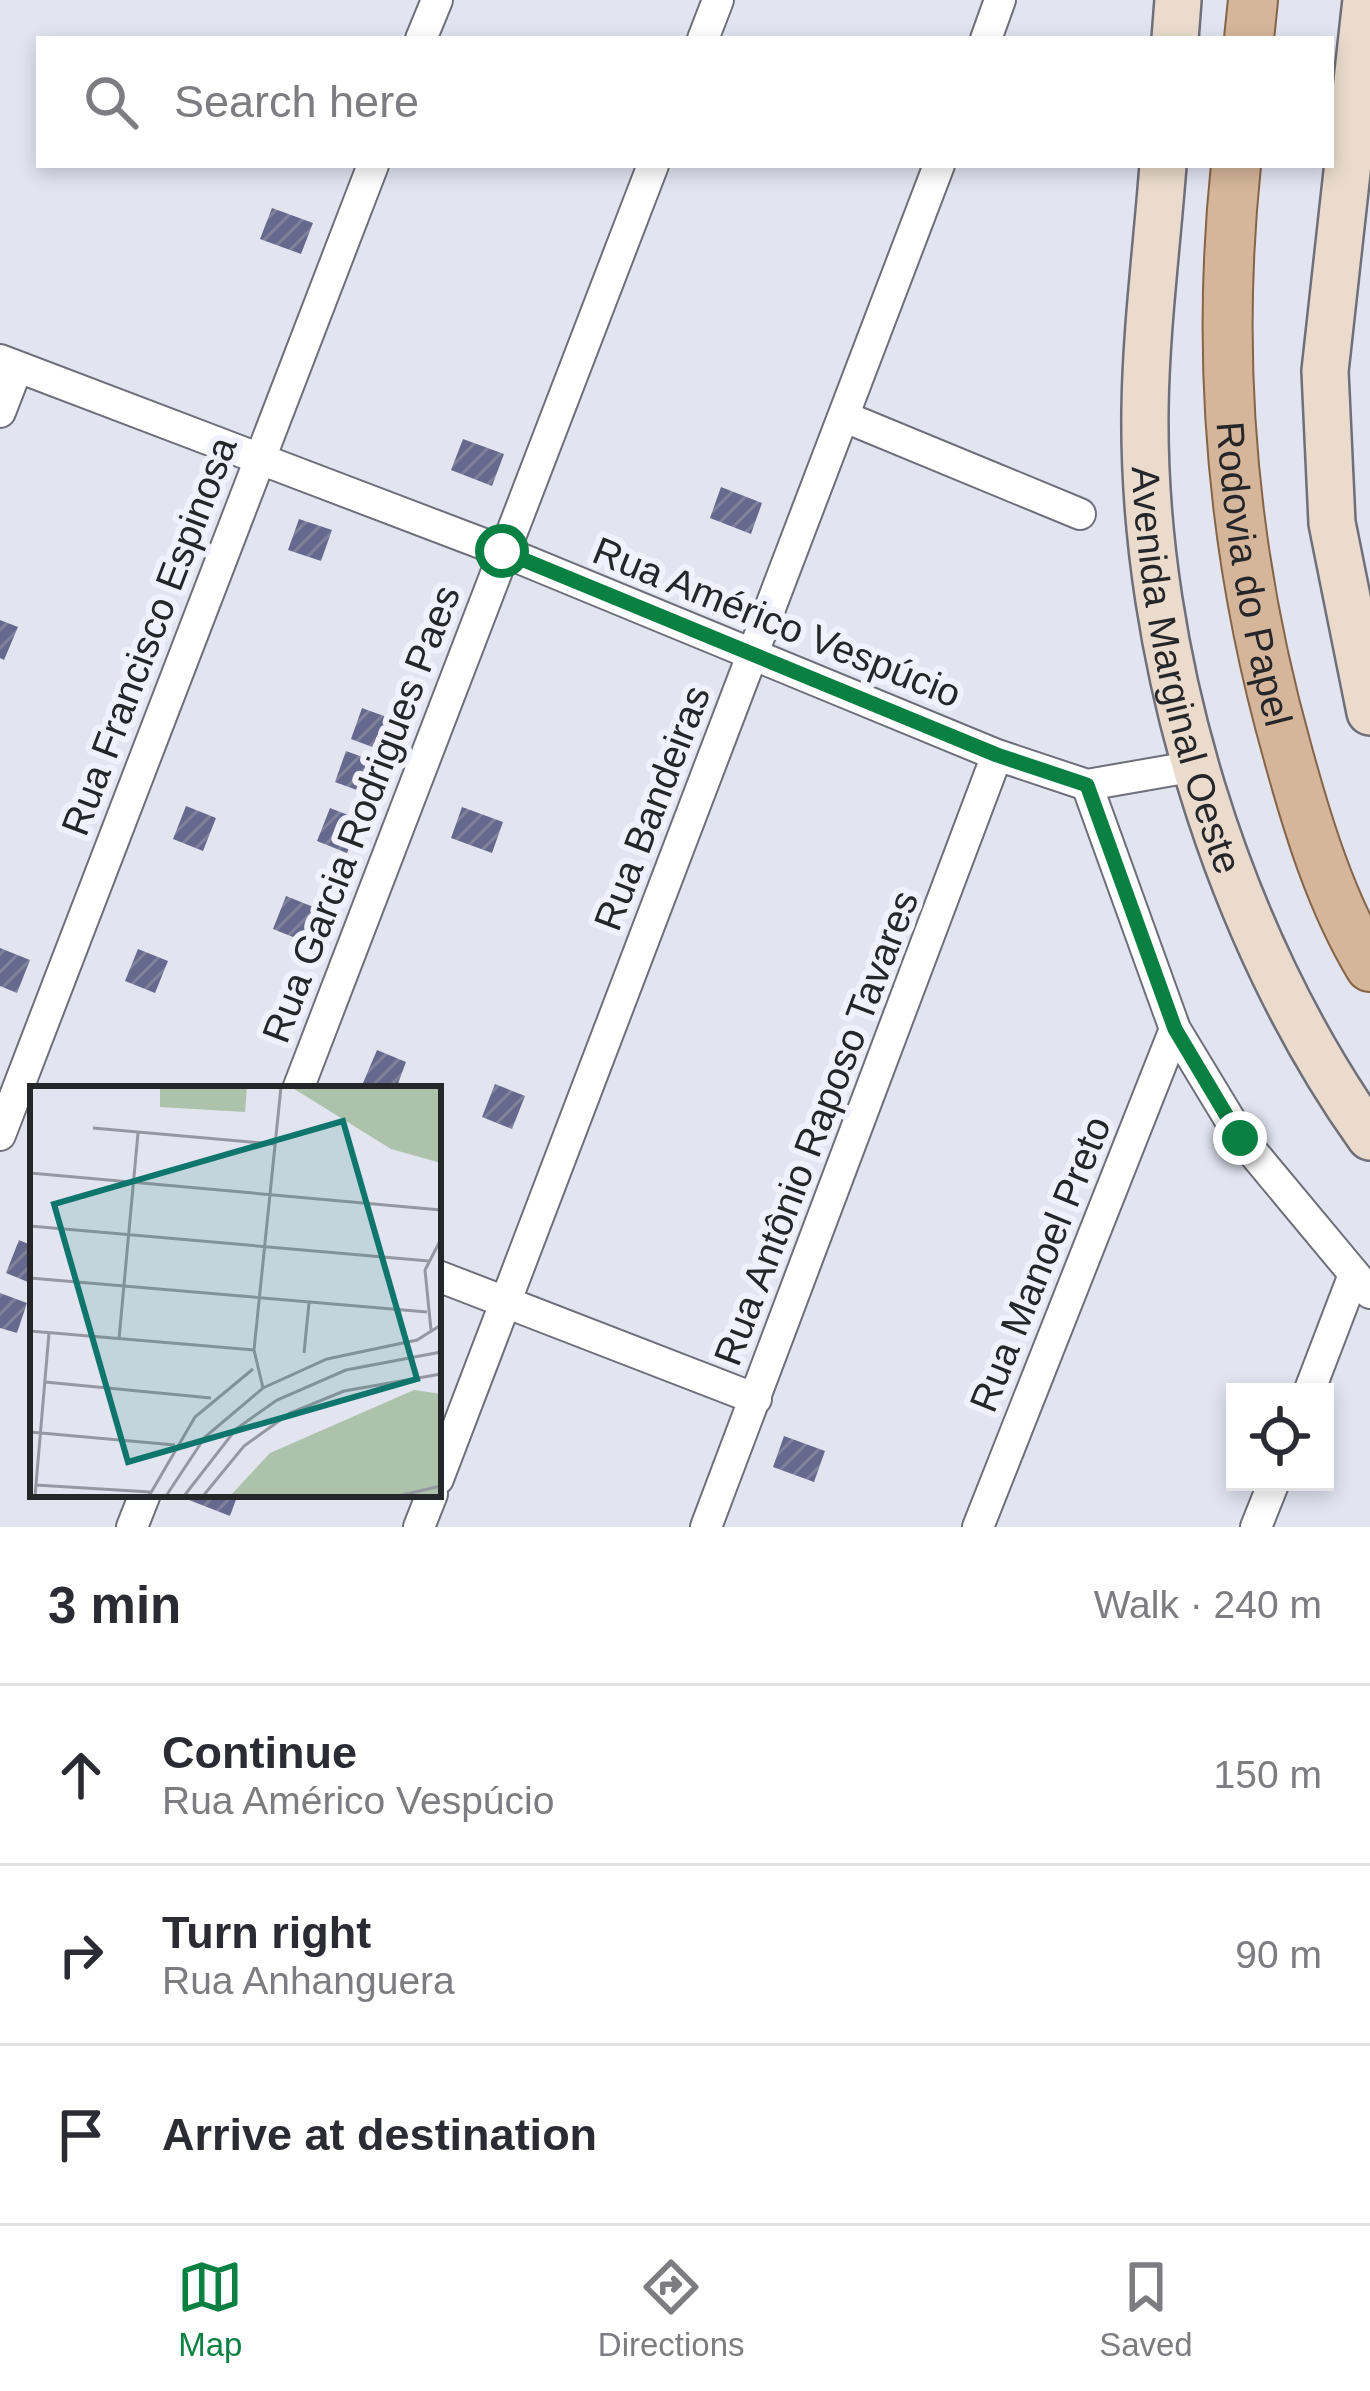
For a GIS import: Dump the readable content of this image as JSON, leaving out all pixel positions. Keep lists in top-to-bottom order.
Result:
{
  "streets": {
    "main road": ["Rodovia do Papel", "Avenida Marginal Oeste"],
    "street": [
      "Rua Américo Vespúcio",
      "Rua Francisco Espinosa",
      "Rua Bandeiras",
      "Rua Garcia Rodrigues Paes",
      "Rua Antônio Raposo Tavares",
      "Rua Manoel Preto"
    ]
  },
  "crossings": [
    ["Rua Américo Vespúcio", "Rua Francisco Espinosa"],
    ["Rua Américo Vespúcio", "Avenida Marginal Oeste"],
    ["Rua Américo Vespúcio", "Rua Bandeiras"],
    ["Rua Américo Vespúcio", "Rua Garcia Rodrigues Paes"],
    ["Rua Américo Vespúcio", "Rua Antônio Raposo Tavares"]
  ],
  "page": {
    "search": "Search here",
    "heading": ["3 min", "Walk · 240 m"],
    "list": [
      ["Continue", "Rua Américo Vespúcio", "150 m"],
      ["Turn right", "Rua Anhanguera", "90 m"],
      "Arrive at destination"
    ],
    "nav": ["Map", "Directions", "Saved"]
  }
}
